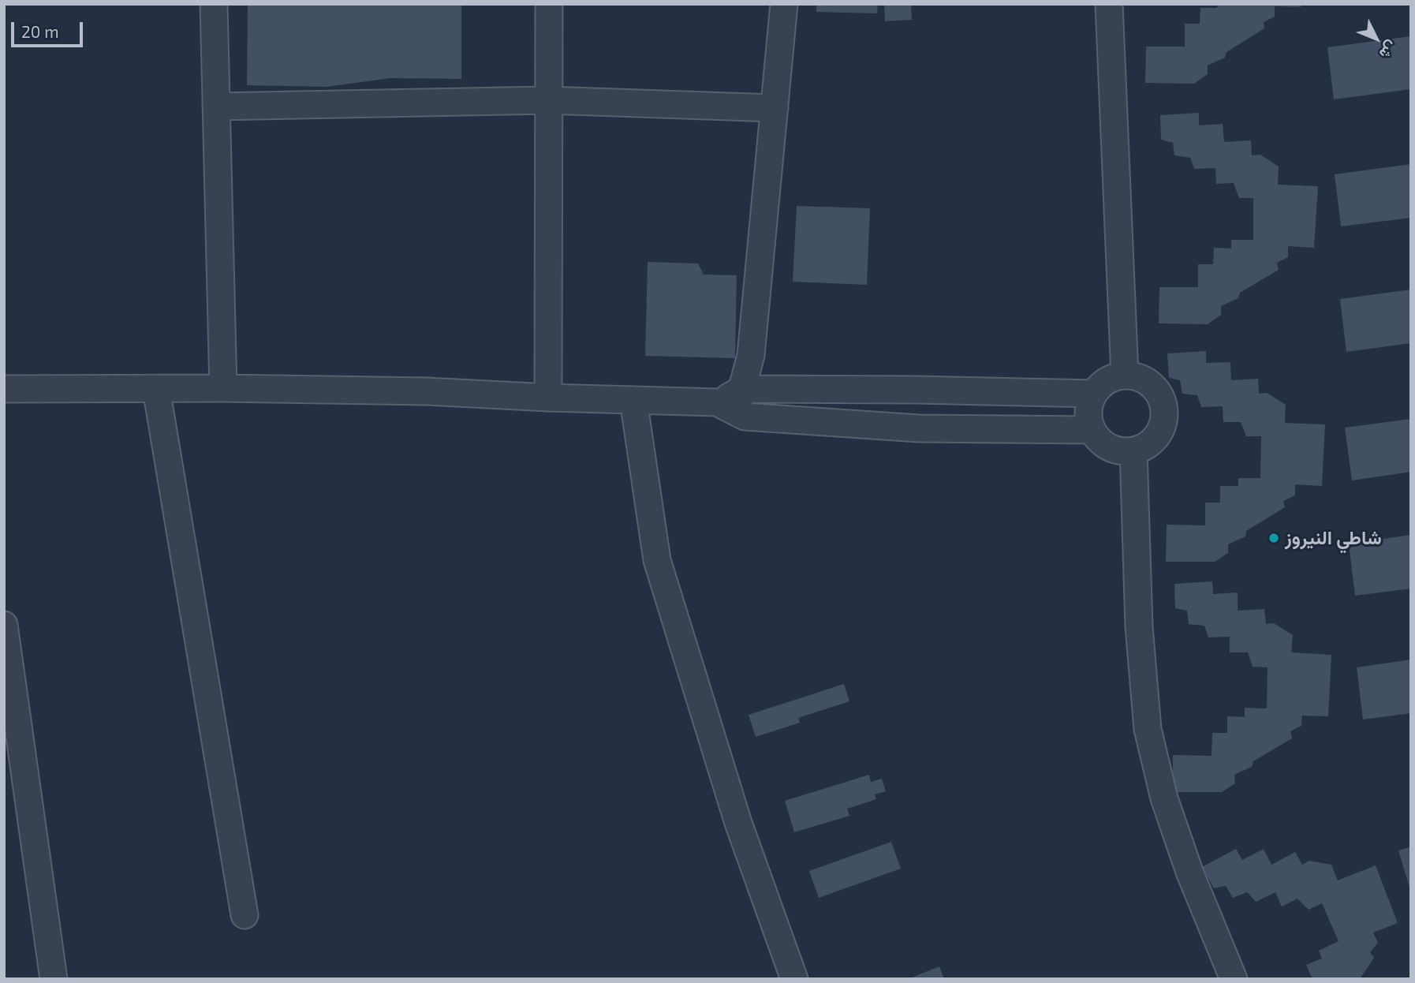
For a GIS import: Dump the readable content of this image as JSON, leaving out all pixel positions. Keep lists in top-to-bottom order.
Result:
{
  "places": ["شاطي النيروز"],
  "scale_bar": "20 m",
  "north": "bottom right"
}
